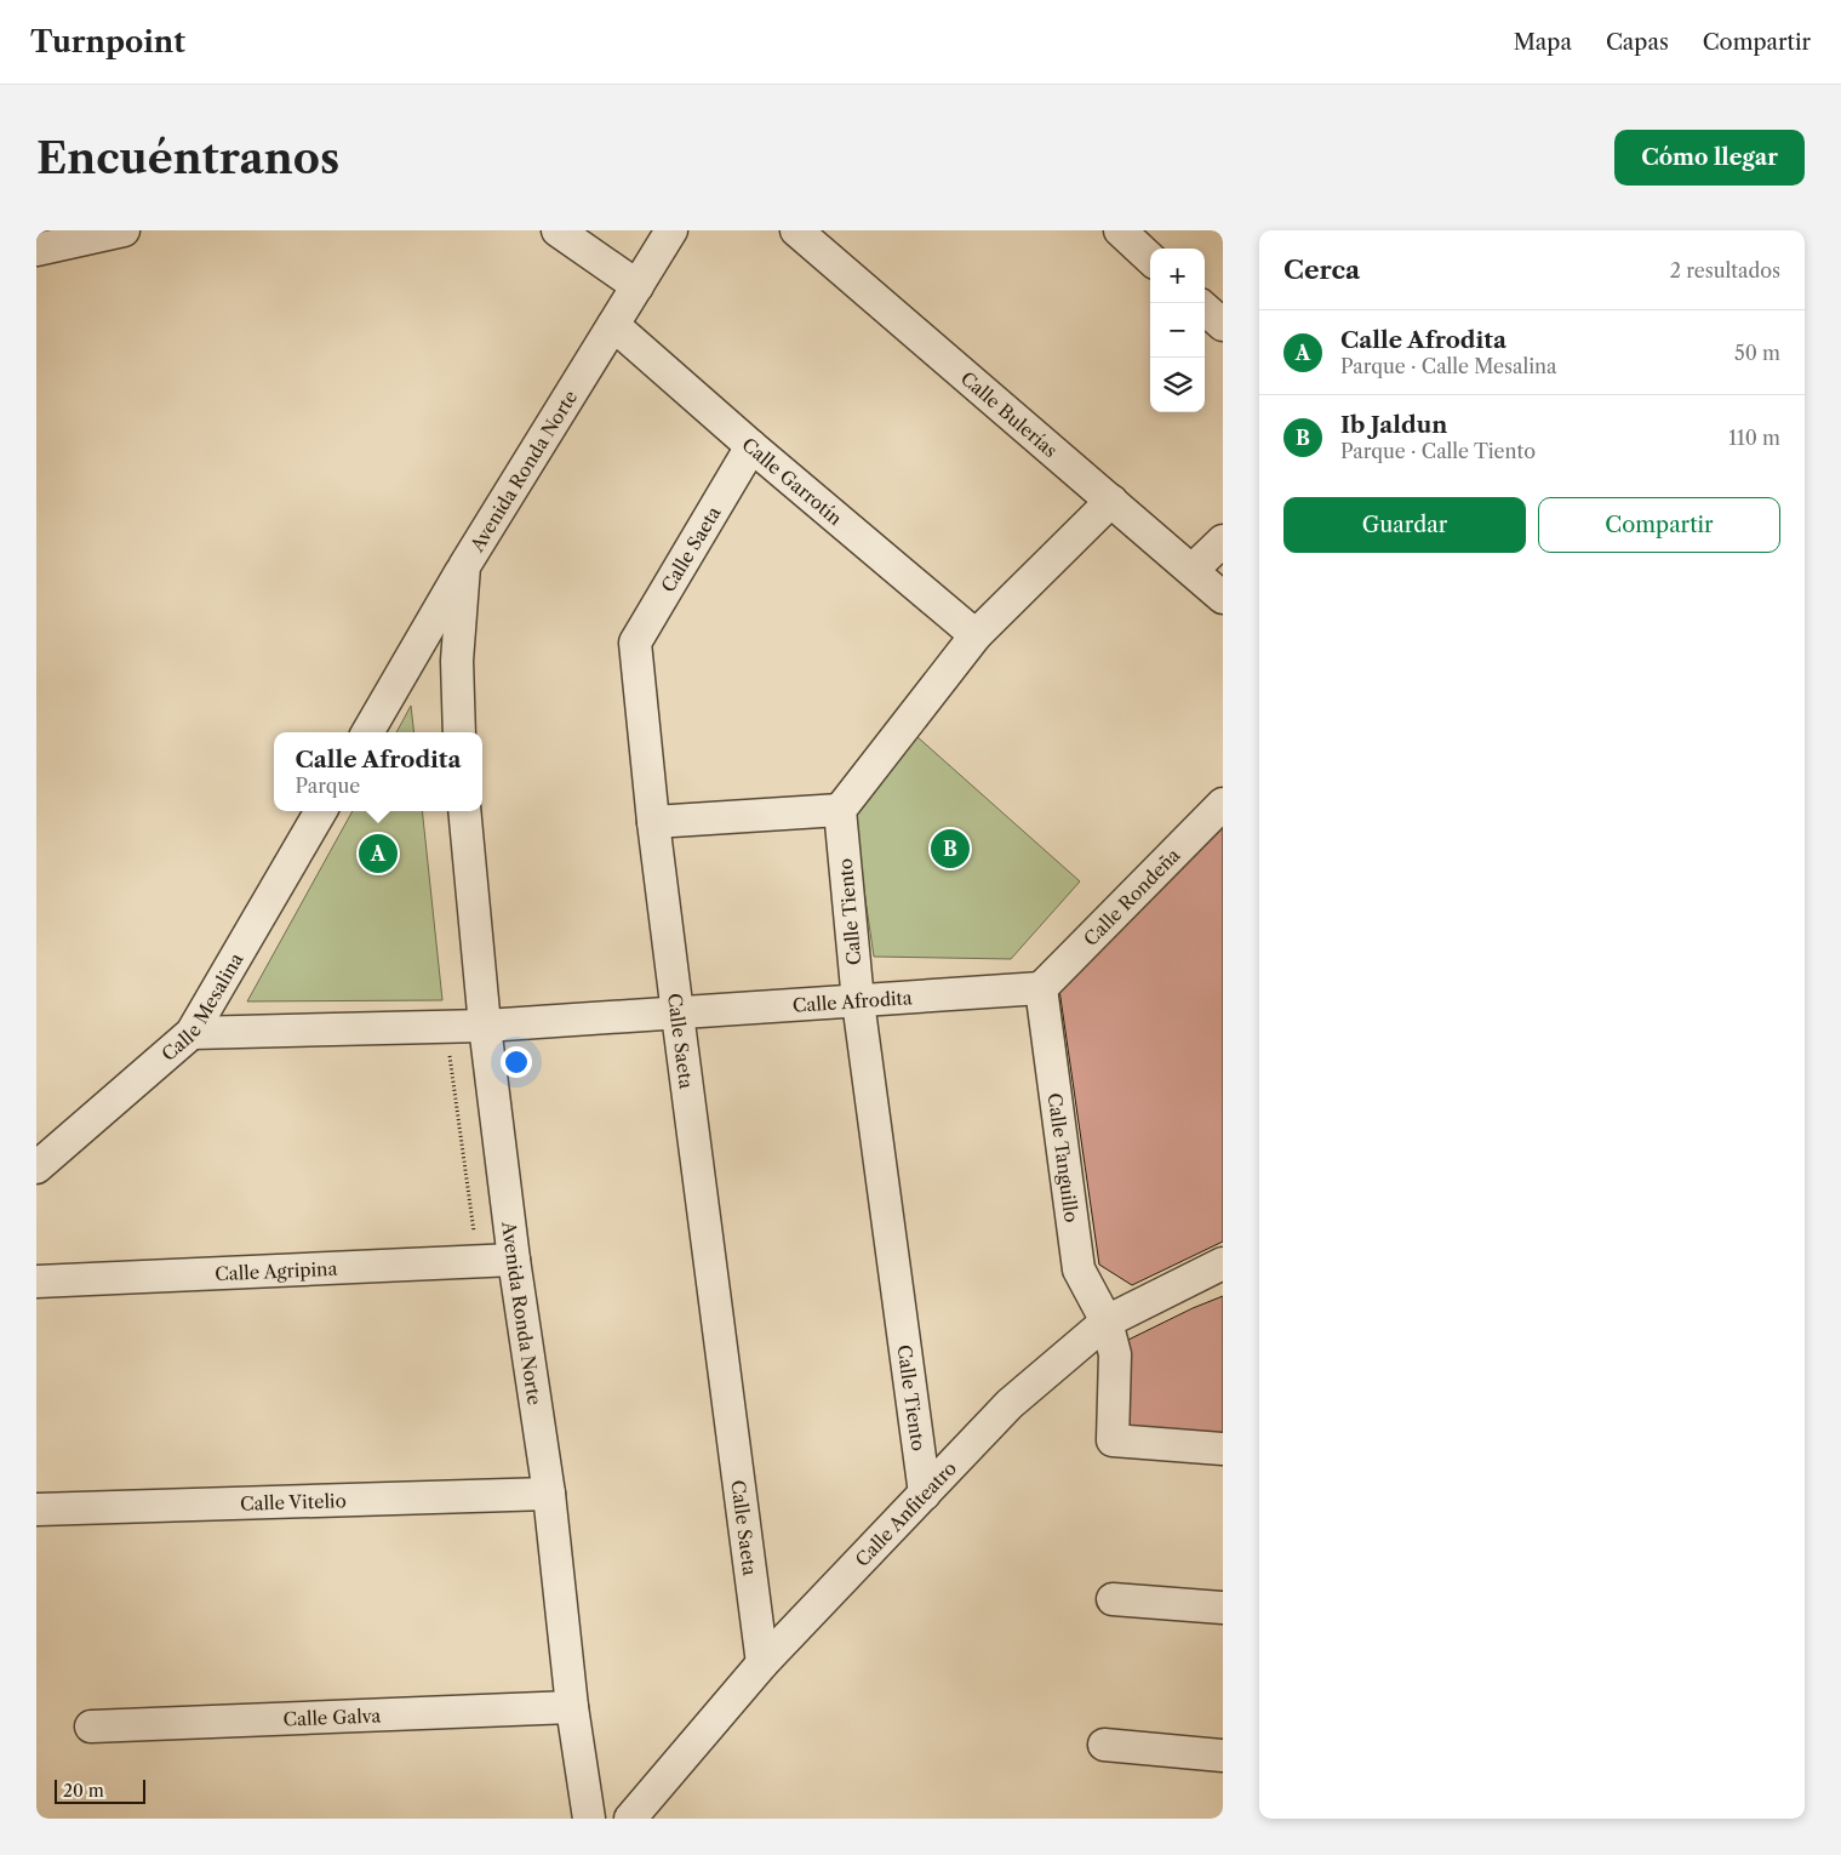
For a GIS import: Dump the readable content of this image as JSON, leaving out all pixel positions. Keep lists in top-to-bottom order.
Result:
{
  "streets": {
    "street": [
      "Calle Bulerías",
      "Avenida Ronda Norte",
      "Calle Garrotín",
      "Calle Saeta",
      "Calle Rondeña",
      "Calle Tiento",
      "Calle Afrodita",
      "Calle Mesalina",
      "Calle Tanguillo",
      "Calle Agripina",
      "Calle Vitelio",
      "Calle Anfiteatro",
      "Calle Galva"
    ]
  },
  "crossings": [
    ["Avenida Ronda Norte", "Calle Garrotín"],
    ["Avenida Ronda Norte", "Calle Afrodita"],
    ["Avenida Ronda Norte", "Calle Agripina"],
    ["Avenida Ronda Norte", "Calle Vitelio"],
    ["Avenida Ronda Norte", "Calle Galva"],
    ["Calle Garrotín", "Calle Saeta"],
    ["Calle Saeta", "Calle Afrodita"],
    ["Calle Saeta", "Calle Anfiteatro"],
    ["Calle Rondeña", "Calle Afrodita"],
    ["Calle Rondeña", "Calle Tanguillo"],
    ["Calle Tiento", "Calle Afrodita"],
    ["Calle Tiento", "Calle Anfiteatro"],
    ["Calle Afrodita", "Calle Mesalina"],
    ["Calle Afrodita", "Calle Tanguillo"],
    ["Calle Tanguillo", "Calle Anfiteatro"]
  ],
  "scale_bar": "20 m",
  "page": {
    "header": "Turnpoint",
    "nav": ["Mapa", "Capas", "Compartir"],
    "buttons": [
      "Cómo llegar",
      ["Guardar", "Compartir"]
    ],
    "title": "Encuéntranos",
    "heading": ["Cerca", "2 resultados"],
    "map_buttons": ["+", "−"],
    "list": [
      {
        "mark": "A",
        "name": "Calle Afrodita",
        "note": "Parque · Calle Mesalina",
        "value": "50 m"
      },
      {
        "mark": "B",
        "name": "Ib Jaldun",
        "note": "Parque · Calle Tiento",
        "value": "110 m"
      }
    ],
    "popup": ["Calle Afrodita", "Parque"],
    "pins": ["B", "A"],
    "scale": "20 m"
  }
}
